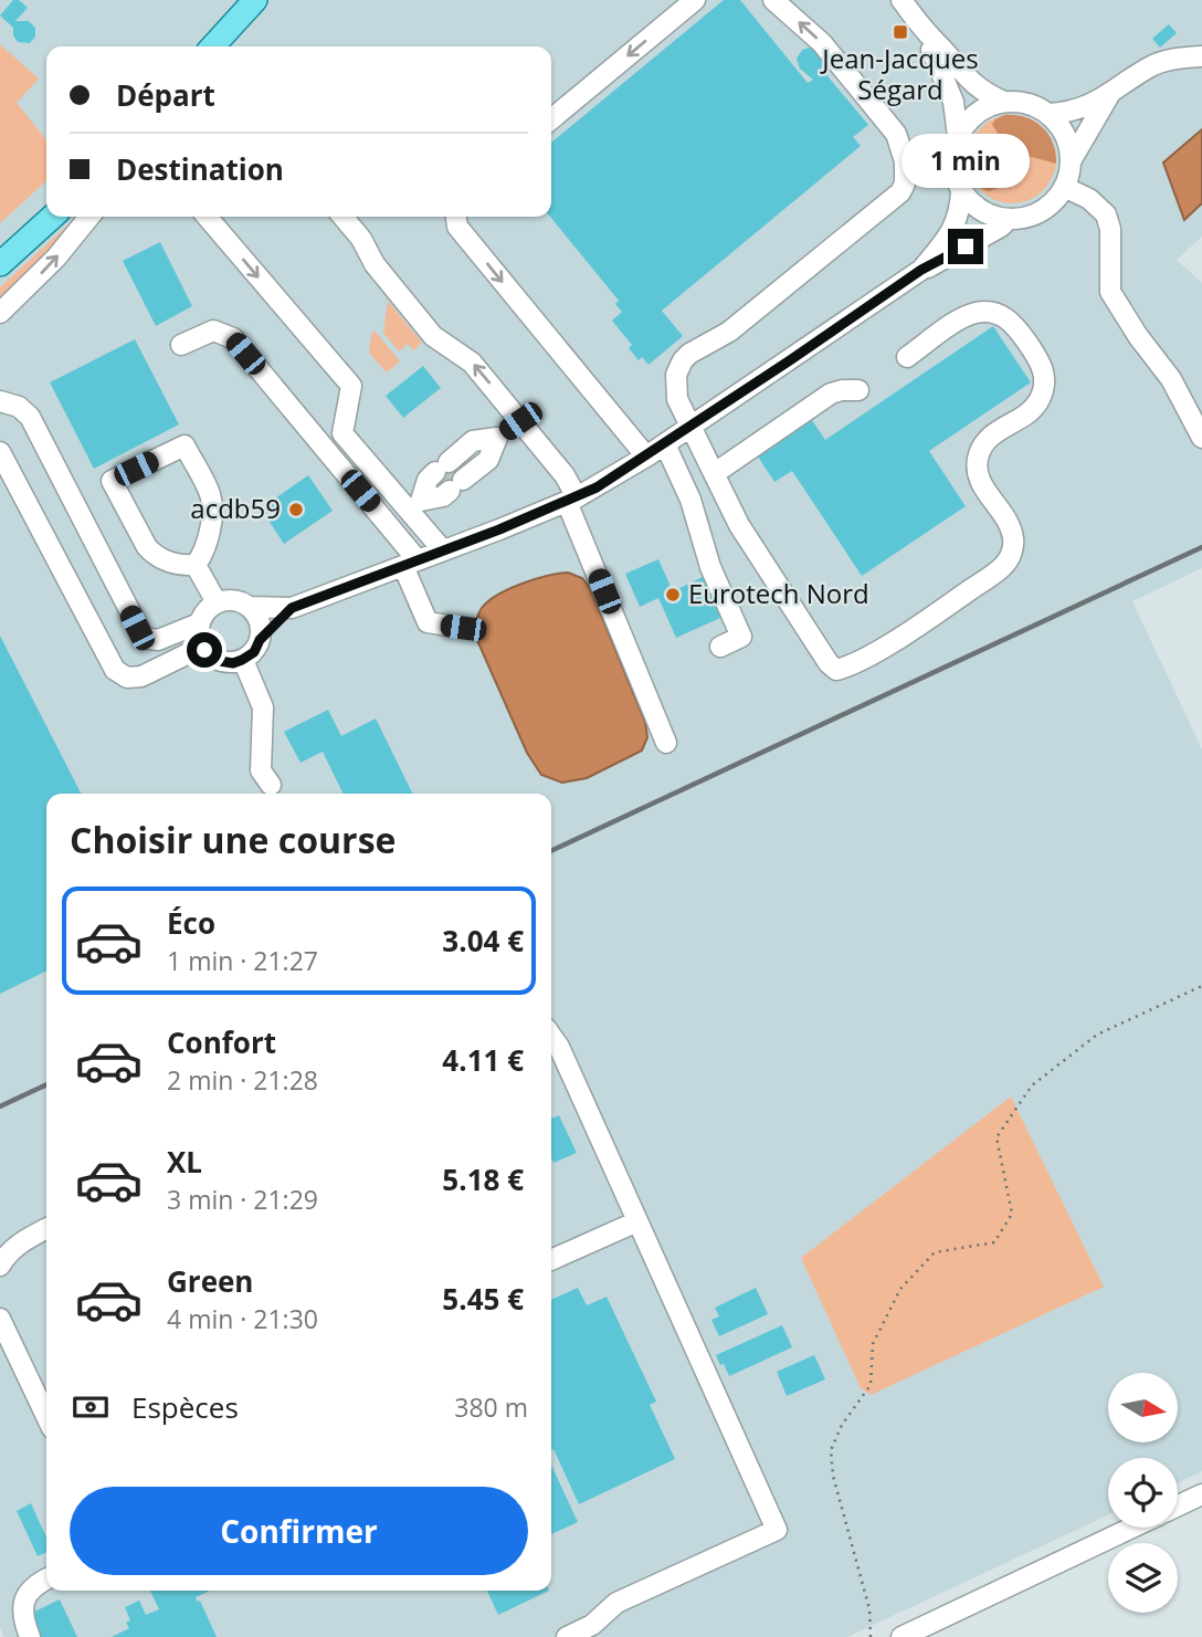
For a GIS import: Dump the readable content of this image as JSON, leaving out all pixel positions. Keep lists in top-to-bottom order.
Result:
{
  "places": {
    "transit": ["Jean-Jacques Ségard"],
    "other": ["acdb59", "Eurotech Nord"]
  },
  "north": "right",
  "page": {
    "banner": ["Départ", "Destination"],
    "bubble": "1 min",
    "heading": "Choisir une course",
    "list": [
      {
        "name": "Éco",
        "note": "1 min · 21:27",
        "value": "3.04 €"
      },
      {
        "name": "Confort",
        "note": "2 min · 21:28",
        "value": "4.11 €"
      },
      {
        "name": "XL",
        "note": "3 min · 21:29",
        "value": "5.18 €"
      },
      {
        "name": "Green",
        "note": "4 min · 21:30",
        "value": "5.45 €"
      }
    ],
    "pay": ["Espèces", "380 m"],
    "buttons": "Confirmer"
  }
}
